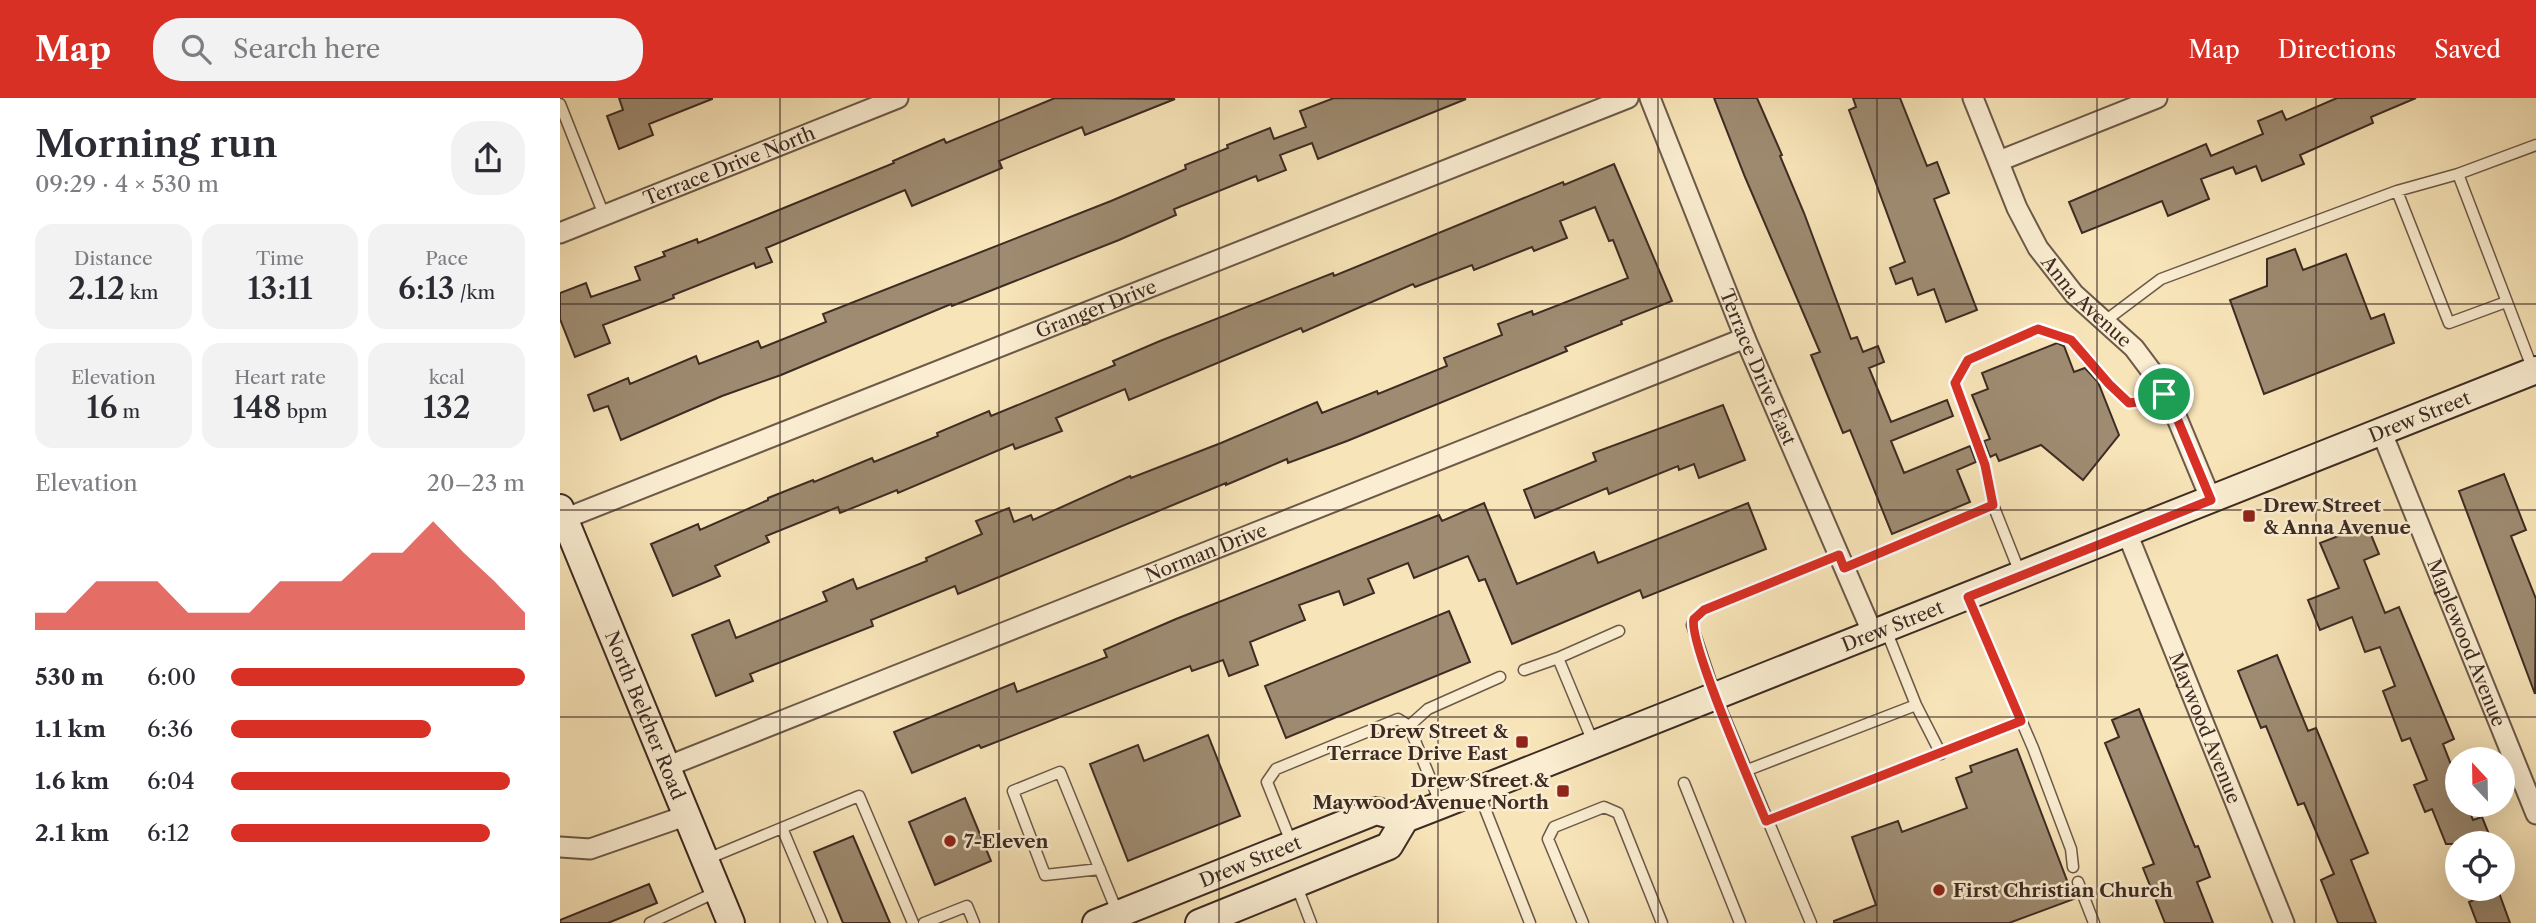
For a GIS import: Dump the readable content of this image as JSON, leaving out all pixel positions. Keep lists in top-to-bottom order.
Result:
{
  "streets": {
    "main road": ["Drew Street", "North Belcher Road"],
    "street": [
      "Terrace Drive North",
      "Anna Avenue",
      "Granger Drive",
      "Terrace Drive East",
      "Norman Drive",
      "Maplewood Avenue",
      "Maywood Avenue"
    ]
  },
  "crossings": [
    ["Anna Avenue", "Drew Street"],
    ["Granger Drive", "North Belcher Road"],
    ["Terrace Drive East", "Drew Street"],
    ["Terrace Drive East", "Norman Drive"],
    ["Drew Street", "Maplewood Avenue"],
    ["Drew Street", "Maywood Avenue"],
    ["Norman Drive", "North Belcher Road"]
  ],
  "places": {
    "transit": ["Drew Street & Anna Avenue", "Drew Street & Terrace Drive East", "Drew Street & Maywood Avenue North"],
    "other": ["7-Eleven", "First Christian Church"]
  },
  "north": "top",
  "page": {
    "header": "Map",
    "search": "Search here",
    "nav": ["Map", "Directions", "Saved"],
    "heading": ["Morning run", "09:29 · 4 × 530 m"],
    "stats": [
      ["Distance", "2.12 km"],
      ["Time", "13:11"],
      ["Pace", "6:13 /km"],
      ["Elevation", "16 m"],
      ["Heart rate", "148 bpm"],
      ["kcal", "132"]
    ],
    "chart": ["Elevation", "20–23 m"],
    "list": [
      {
        "name": "530 m",
        "note": "6:00"
      },
      {
        "name": "1.1 km",
        "note": "6:36"
      },
      {
        "name": "1.6 km",
        "note": "6:04"
      },
      {
        "name": "2.1 km",
        "note": "6:12"
      }
    ]
  }
}
